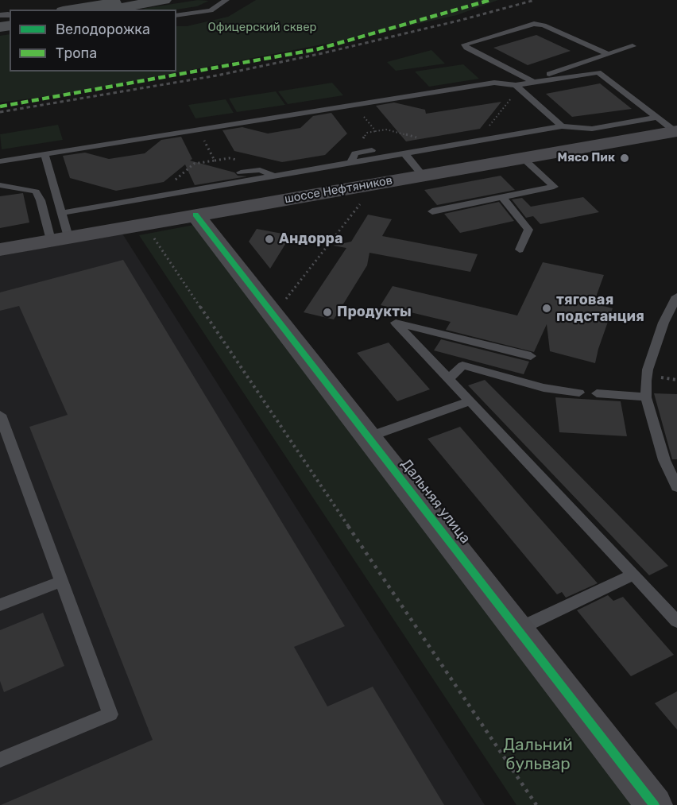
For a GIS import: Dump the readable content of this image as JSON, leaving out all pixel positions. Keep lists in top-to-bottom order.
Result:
{
  "streets": {
    "main road": ["шоссе Нефтяников", "Дальняя улица"]
  },
  "crossings": [
    ["шоссе Нефтяников", "Дальняя улица"]
  ],
  "parks": ["Офицерский сквер", "Дальний бульвар"],
  "places": [
    "Мясо Пик",
    "Андорра",
    "тяговая подстанция",
    "Продукты"
  ],
  "legend": ["Велодорожка", "Тропа"]
}
